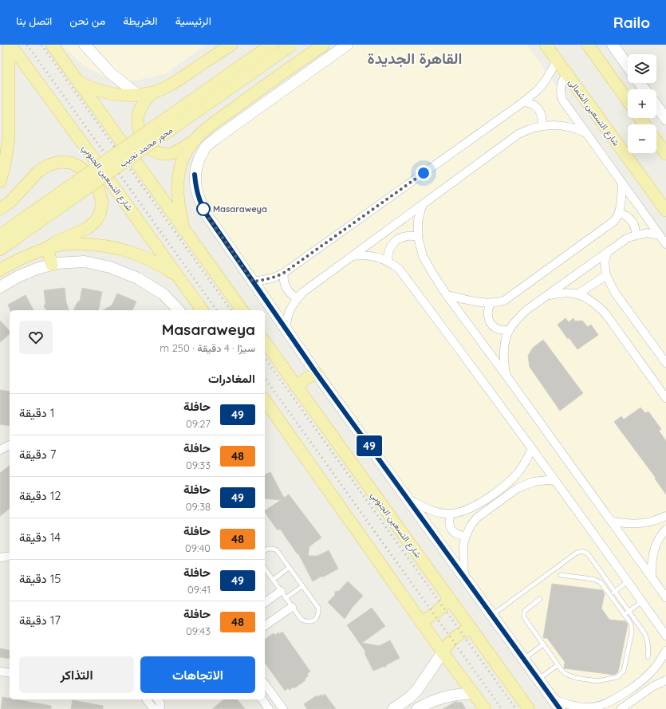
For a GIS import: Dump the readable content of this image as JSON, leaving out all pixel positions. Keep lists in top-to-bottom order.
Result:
{
  "streets": {
    "main road": ["شارع التسعين الشمالى", "محور محمد نجيب", "شارع التسعين الجنوبي"]
  },
  "districts": ["القاهرة الجديدة"],
  "places": ["Masaraweya"],
  "lines": ["bus line 49"],
  "page": {
    "header": "Railo",
    "nav": [
      "الرئيسية",
      "الخريطة",
      "من نحن",
      "اتصل بنا"
    ],
    "on_map": "49",
    "map_buttons": ["+", "−"],
    "heading": [
      ["Masaraweya", "سيرًا · 4 دقيقة · 250 m"],
      "المغادرات"
    ],
    "list": [
      {
        "mark": "49",
        "name": "حافلة",
        "note": "09:27",
        "value": "1 دقيقة"
      },
      {
        "mark": "48",
        "name": "حافلة",
        "note": "09:33",
        "value": "7 دقيقة"
      },
      {
        "mark": "49",
        "name": "حافلة",
        "note": "09:38",
        "value": "12 دقيقة"
      },
      {
        "mark": "48",
        "name": "حافلة",
        "note": "09:40",
        "value": "14 دقيقة"
      },
      {
        "mark": "49",
        "name": "حافلة",
        "note": "09:41",
        "value": "15 دقيقة"
      },
      {
        "mark": "48",
        "name": "حافلة",
        "note": "09:43",
        "value": "17 دقيقة"
      }
    ],
    "buttons": ["الاتجاهات", "التذاكر"]
  }
}
